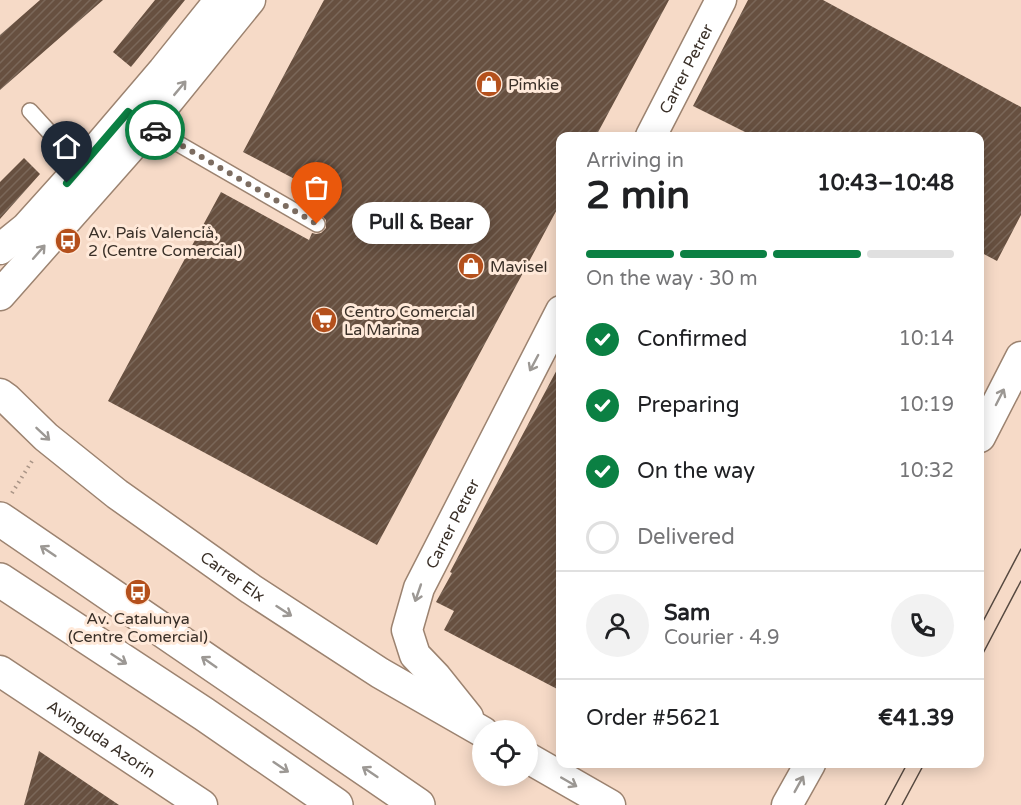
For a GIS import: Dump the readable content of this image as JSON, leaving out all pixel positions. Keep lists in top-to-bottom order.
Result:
{
  "streets": {
    "street": ["Carrer Petrer", "Carrer Elx", "Avinguda Azorin"]
  },
  "one_way": ["Carrer Petrer", "Carrer Elx"],
  "places": {
    "shop": ["Pimkie", "Mavisel"],
    "other": ["Pull & Bear"],
    "bus stop": ["Av. País Valencià, 2 (Centre Comercial)", "Av. Catalunya (Centre Comercial)"],
    "supermarket": ["Centro Comercial La Marina"]
  },
  "page": {
    "heading": ["2 min", "Arriving in", "10:43–10:48"],
    "panel": [
      "Sam",
      "Courier · 4.9",
      "Order #5621",
      "€41.39"
    ],
    "bubble": "Pull & Bear",
    "bar": "On the way · 30 m",
    "list": [
      ["Confirmed", "10:14"],
      ["Preparing", "10:19"],
      ["On the way", "10:32"],
      "Delivered"
    ]
  }
}
